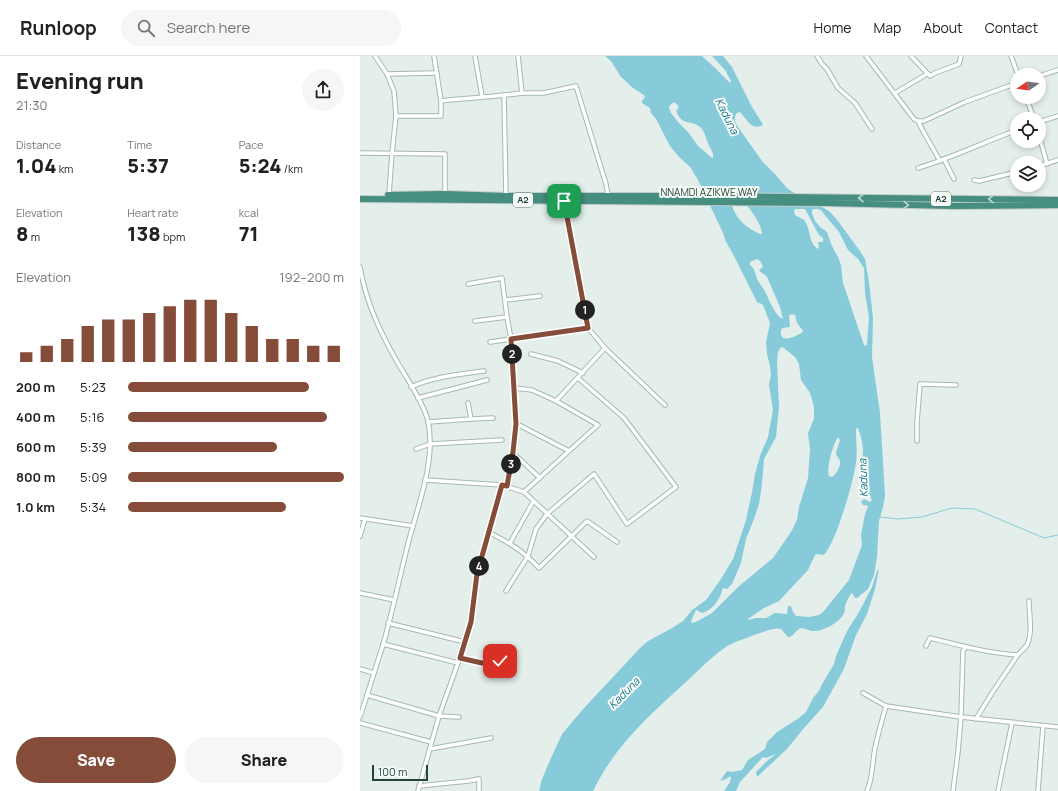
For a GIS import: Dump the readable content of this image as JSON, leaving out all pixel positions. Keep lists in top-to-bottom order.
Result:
{
  "streets": {
    "highway": ["NNAMDI AZIKWE WAY", "A2"]
  },
  "water": ["Kaduna"],
  "scale_bar": "100 m",
  "north": "left",
  "page": {
    "header": "Runloop",
    "search": "Search here",
    "nav": [
      "Home",
      "Map",
      "About",
      "Contact"
    ],
    "heading": ["Evening run", "21:30"],
    "stats": [
      ["Distance", "1.04 km"],
      ["Time", "5:37"],
      ["Pace", "5:24 /km"],
      ["Elevation", "8 m"],
      ["Heart rate", "138 bpm"],
      ["kcal", "71"]
    ],
    "chart": ["Elevation", "192–200 m"],
    "pins": [
      "1",
      "2",
      "3",
      "4"
    ],
    "list": [
      {
        "name": "200 m",
        "note": "5:23"
      },
      {
        "name": "400 m",
        "note": "5:16"
      },
      {
        "name": "600 m",
        "note": "5:39"
      },
      {
        "name": "800 m",
        "note": "5:09"
      },
      {
        "name": "1.0 km",
        "note": "5:34"
      }
    ],
    "buttons": ["Save", "Share"],
    "scale": "100 m"
  }
}
